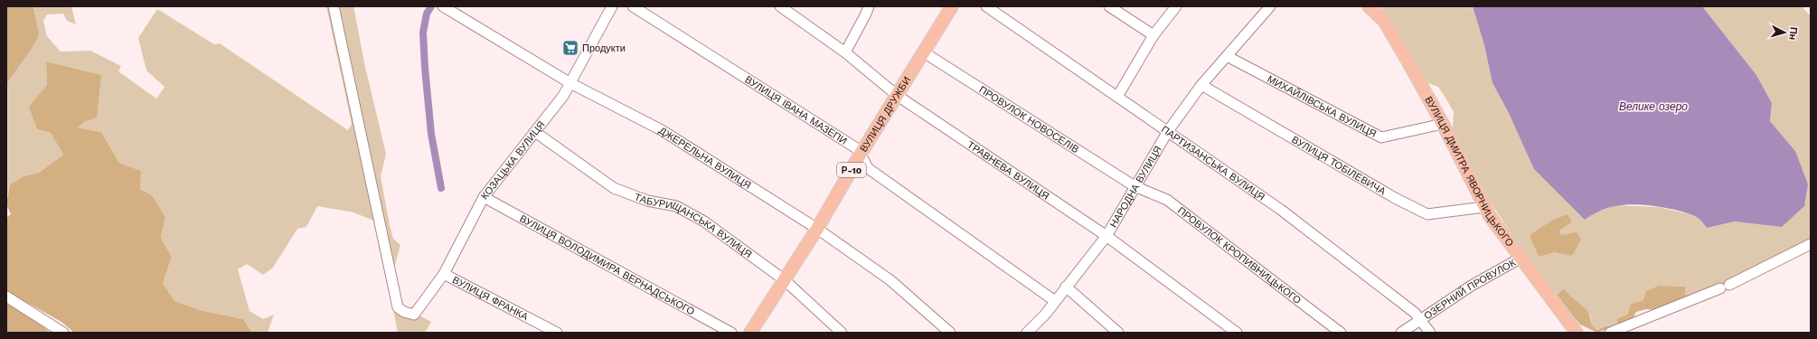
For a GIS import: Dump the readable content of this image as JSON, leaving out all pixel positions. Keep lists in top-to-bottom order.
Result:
{
  "streets": {
    "main road": ["ВУЛИЦЯ ДРУЖБИ", "Р-10", "ВУЛИЦЯ ДМИТРА ЯВОРНИЦЬКОГО"],
    "street": [
      "МИХАЙЛІВСЬКА ВУЛИЦЯ",
      "ВУЛИЦЯ ІВАНА МАЗЕПИ",
      "ПРОВУЛОК НОВОСЕЛІВ",
      "ДЖЕРЕЛЬНА ВУЛИЦЯ",
      "КОЗАЦЬКА ВУЛИЦЯ",
      "ПАРТИЗАНСЬКА ВУЛИЦЯ",
      "ВУЛИЦЯ ТОБІЛЕВИЧА",
      "ТРАВНЕВА ВУЛИЦЯ",
      "НАРОДНА ВУЛИЦЯ",
      "ТАБУРИЩАНСЬКА ВУЛИЦЯ",
      "ПРОВУЛОК КРОПИВНИЦЬКОГО",
      "ВУЛИЦЯ ВОЛОДИМИРА ВЕРНАДСЬКОГО",
      "ОЗЕРНИЙ ПРОВУЛОК",
      "ВУЛИЦЯ ФРАНКА"
    ]
  },
  "crossings": [
    ["МИХАЙЛІВСЬКА ВУЛИЦЯ", "ВУЛИЦЯ ДМИТРА ЯВОРНИЦЬКОГО"],
    ["МИХАЙЛІВСЬКА ВУЛИЦЯ", "НАРОДНА ВУЛИЦЯ"],
    ["ВУЛИЦЯ ІВАНА МАЗЕПИ", "ВУЛИЦЯ ДРУЖБИ"],
    ["ВУЛИЦЯ ІВАНА МАЗЕПИ", "НАРОДНА ВУЛИЦЯ"],
    ["ВУЛИЦЯ ДРУЖБИ", "ПРОВУЛОК НОВОСЕЛІВ"],
    ["ВУЛИЦЯ ДРУЖБИ", "ДЖЕРЕЛЬНА ВУЛИЦЯ"],
    ["ВУЛИЦЯ ДРУЖБИ", "ТРАВНЕВА ВУЛИЦЯ"],
    ["ВУЛИЦЯ ДРУЖБИ", "ТАБУРИЩАНСЬКА ВУЛИЦЯ"],
    ["ПРОВУЛОК НОВОСЕЛІВ", "НАРОДНА ВУЛИЦЯ"],
    ["ПРОВУЛОК НОВОСЕЛІВ", "ПРОВУЛОК КРОПИВНИЦЬКОГО"],
    ["ДЖЕРЕЛЬНА ВУЛИЦЯ", "КОЗАЦЬКА ВУЛИЦЯ"],
    ["КОЗАЦЬКА ВУЛИЦЯ", "ТАБУРИЩАНСЬКА ВУЛИЦЯ"],
    ["КОЗАЦЬКА ВУЛИЦЯ", "ВУЛИЦЯ ВОЛОДИМИРА ВЕРНАДСЬКОГО"],
    ["КОЗАЦЬКА ВУЛИЦЯ", "ВУЛИЦЯ ФРАНКА"],
    ["ПАРТИЗАНСЬКА ВУЛИЦЯ", "НАРОДНА ВУЛИЦЯ"],
    ["ПАРТИЗАНСЬКА ВУЛИЦЯ", "ОЗЕРНИЙ ПРОВУЛОК"],
    ["ВУЛИЦЯ ТОБІЛЕВИЧА", "ВУЛИЦЯ ДМИТРА ЯВОРНИЦЬКОГО"],
    ["ВУЛИЦЯ ТОБІЛЕВИЧА", "НАРОДНА ВУЛИЦЯ"],
    ["ТРАВНЕВА ВУЛИЦЯ", "НАРОДНА ВУЛИЦЯ"],
    ["ВУЛИЦЯ ДМИТРА ЯВОРНИЦЬКОГО", "ОЗЕРНИЙ ПРОВУЛОК"],
    ["НАРОДНА ВУЛИЦЯ", "ПРОВУЛОК КРОПИВНИЦЬКОГО"]
  ],
  "water": ["Велике озеро"],
  "places": {
    "supermarket": ["Продукти"]
  },
  "north": "right"
}
